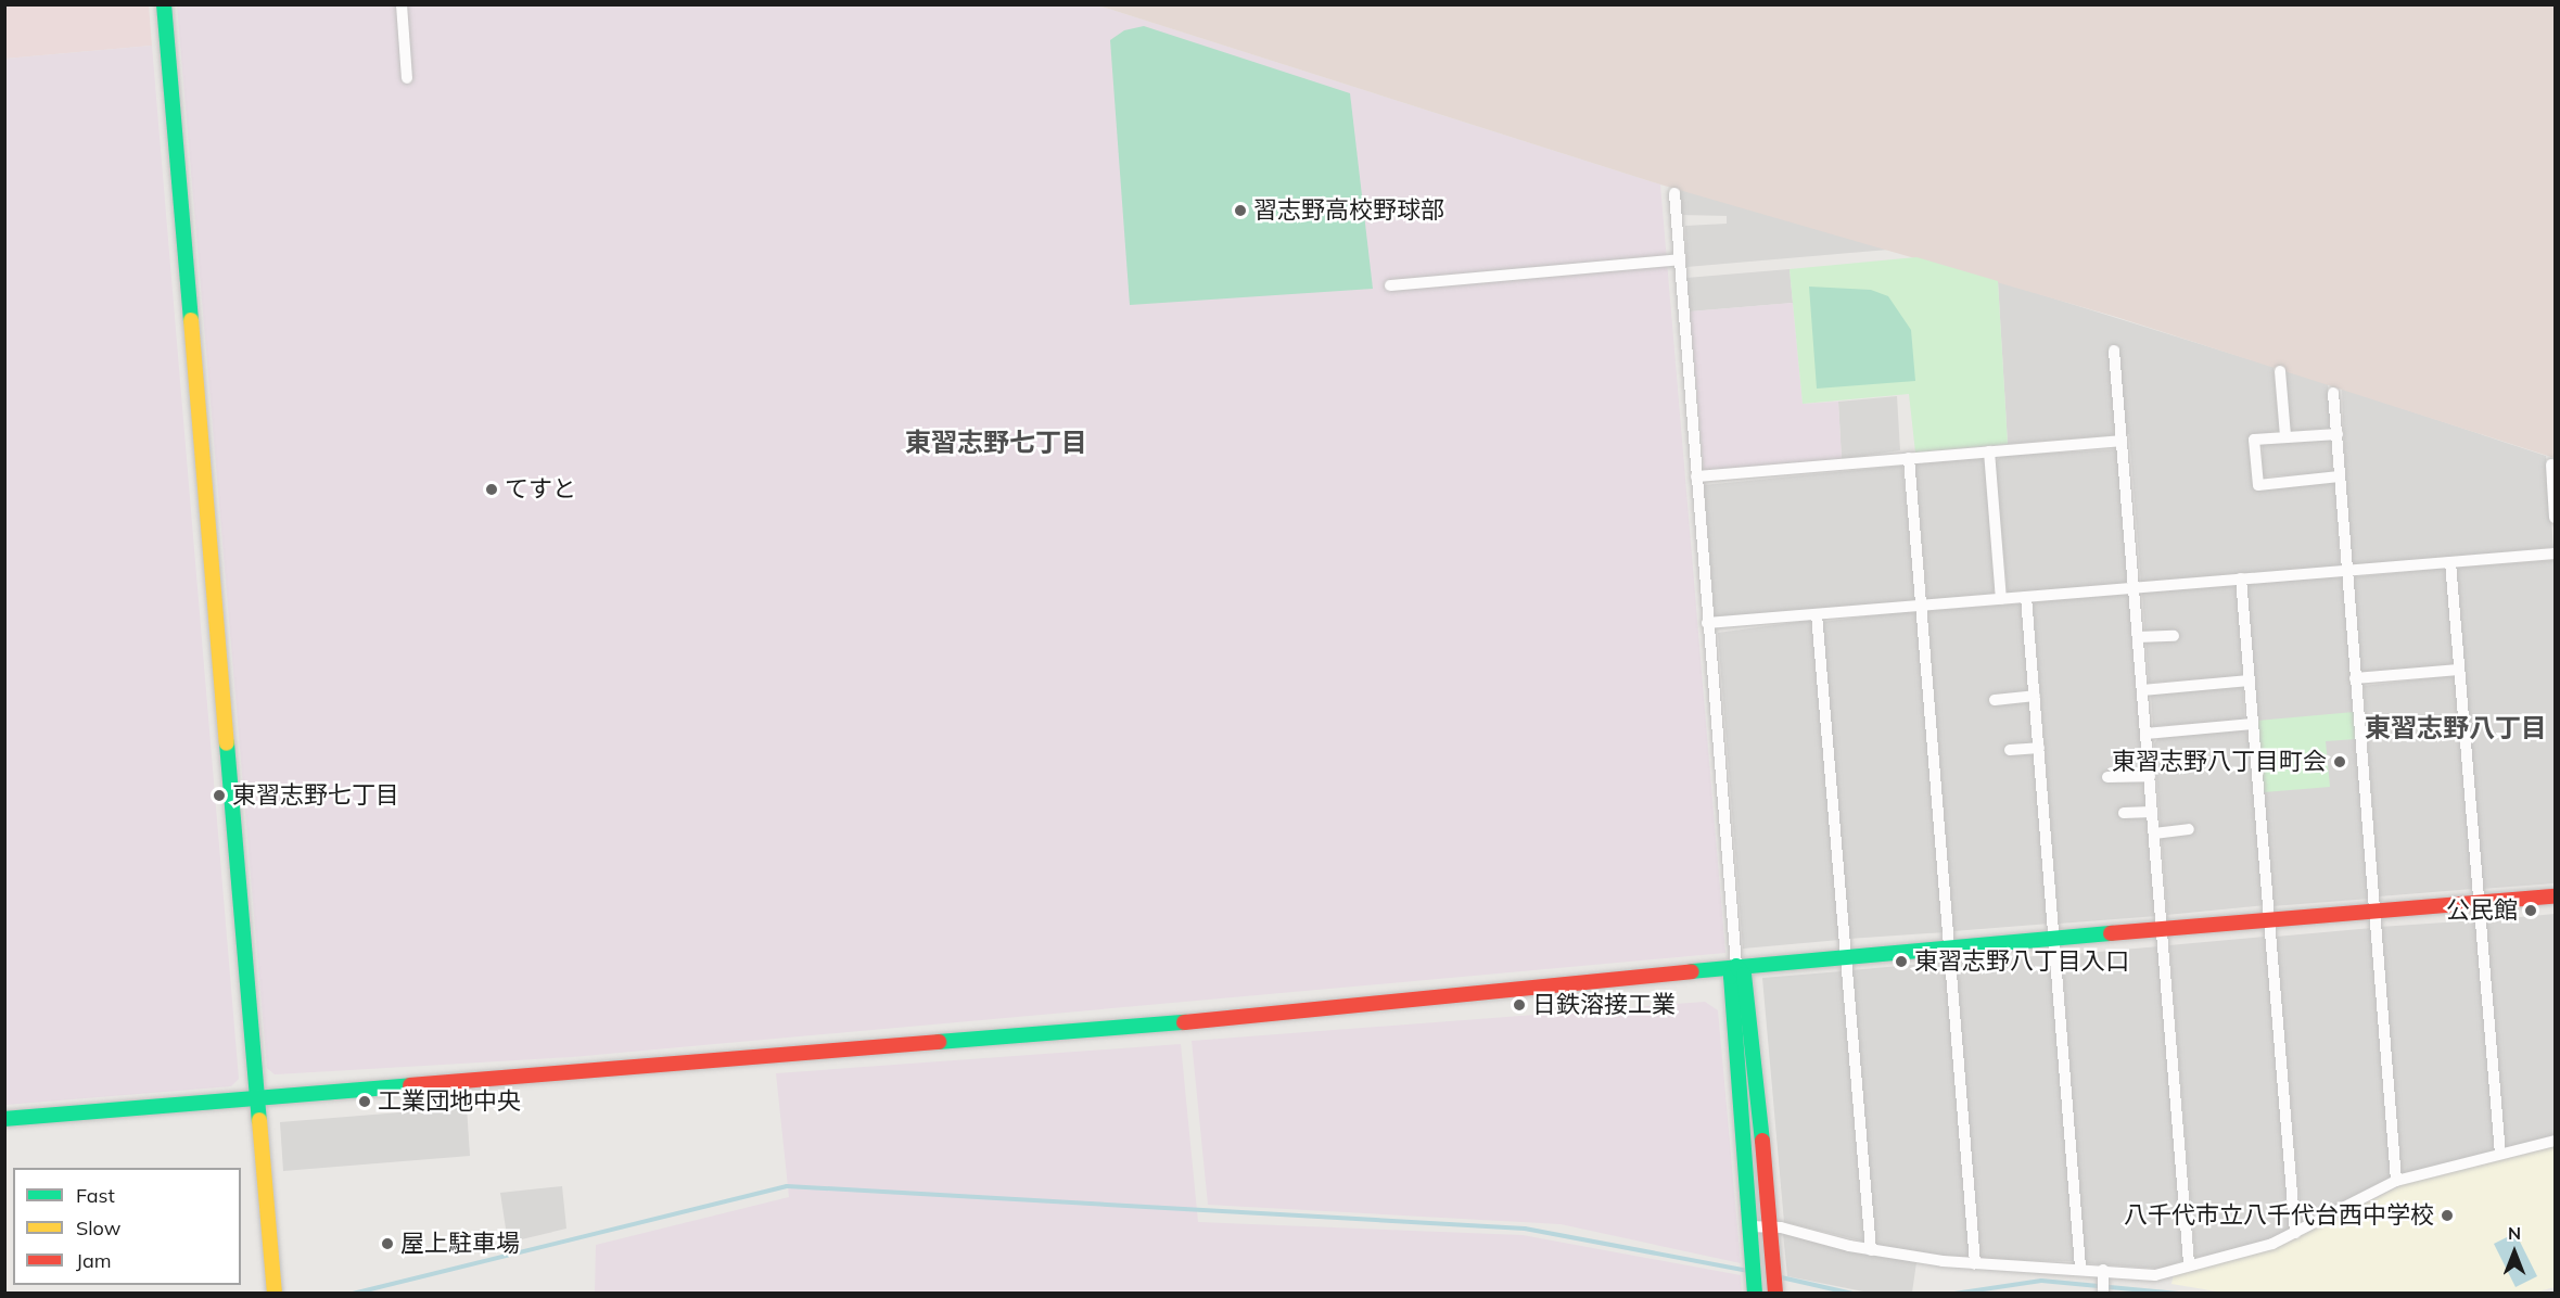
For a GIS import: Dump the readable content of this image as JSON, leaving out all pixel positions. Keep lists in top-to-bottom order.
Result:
{
  "districts": ["東習志野七丁目", "東習志野八丁目"],
  "places": [
    "習志野高校野球部",
    "てすと",
    "東習志野八丁目町会",
    "東習志野七丁目",
    "公民館",
    "東習志野八丁目入口",
    "日鉄溶接工業",
    "工業団地中央",
    "八千代市立八千代台西中学校",
    "屋上駐車場"
  ],
  "legend": ["Fast", "Slow", "Jam"],
  "north": "top"
}
